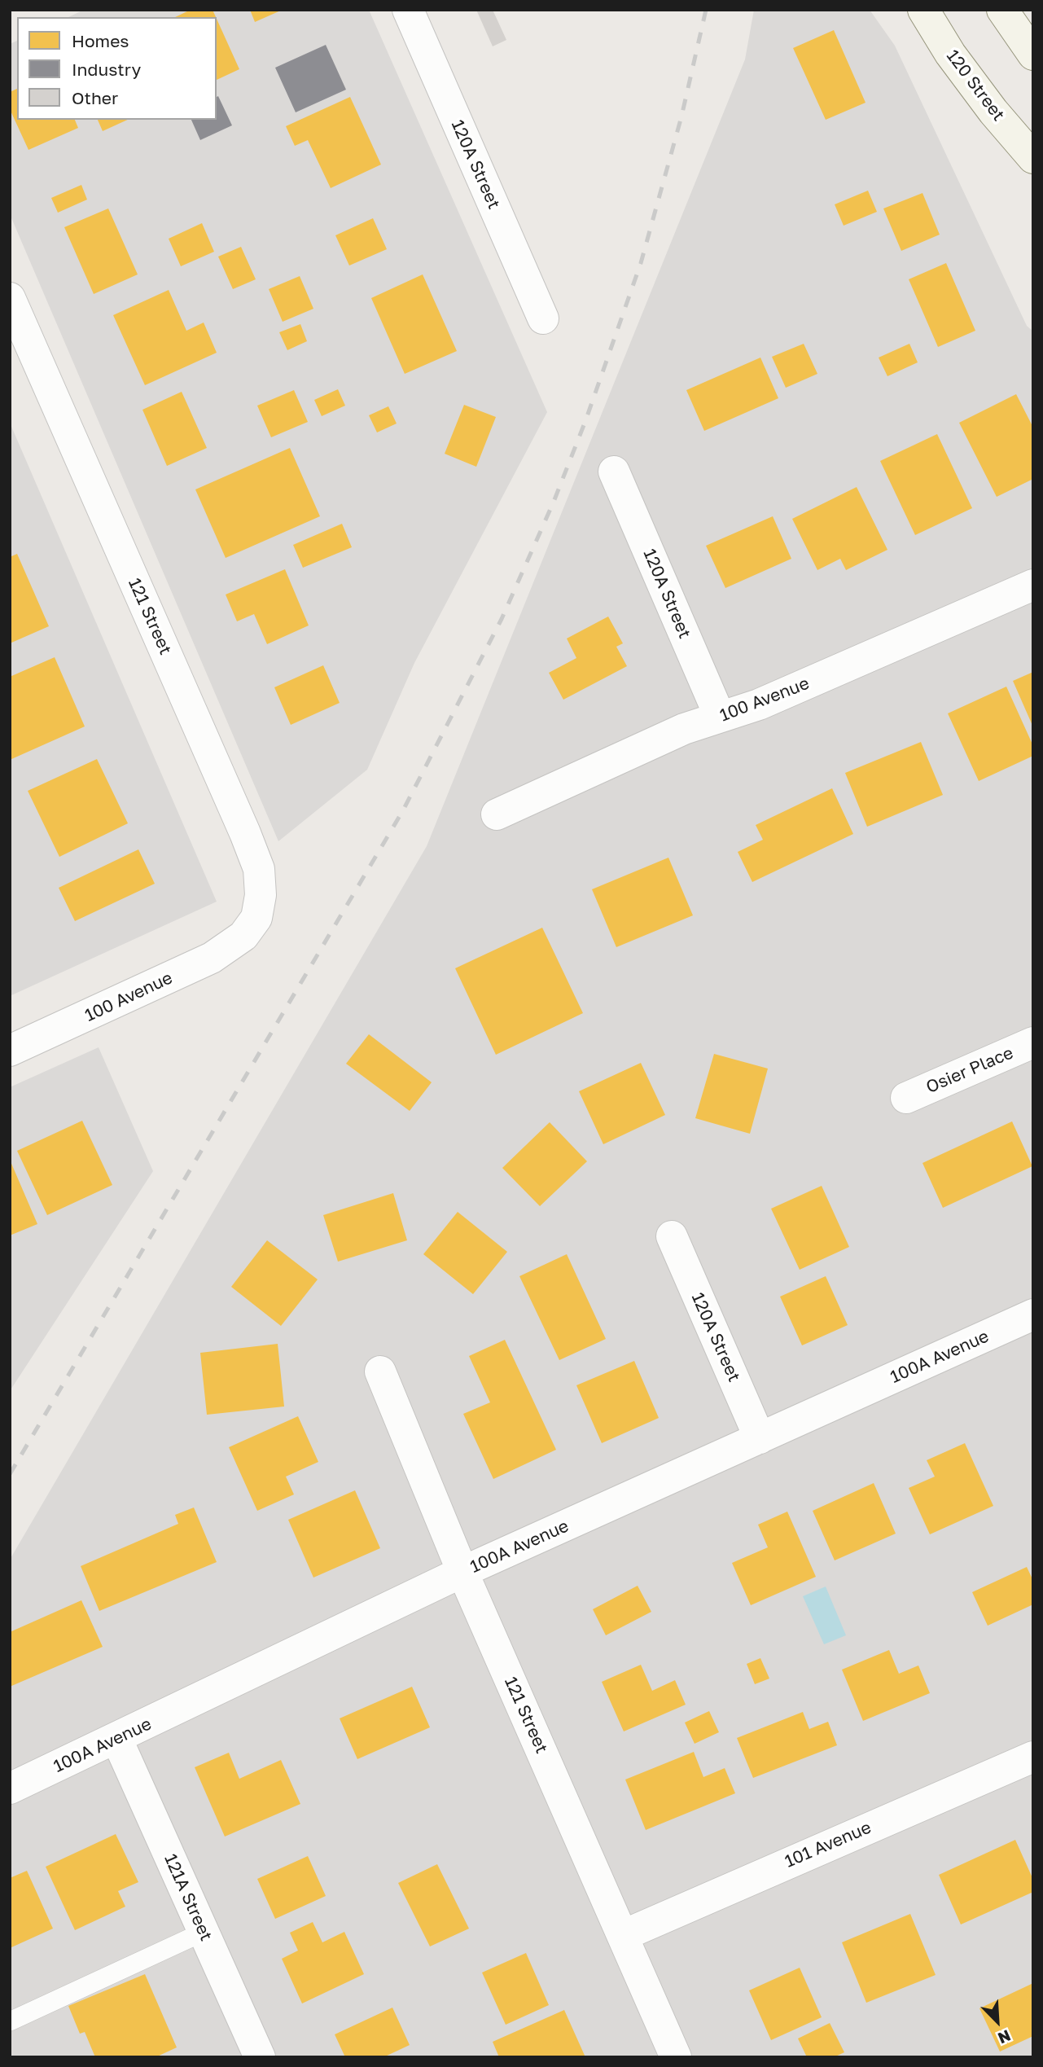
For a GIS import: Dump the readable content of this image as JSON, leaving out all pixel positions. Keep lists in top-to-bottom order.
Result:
{
  "streets": {
    "main road": ["120 Street"],
    "street": [
      "120A Street",
      "121 Street",
      "100 Avenue",
      "Osier Place",
      "100A Avenue",
      "101 Avenue",
      "121A Street"
    ]
  },
  "crossings": [
    ["120A Street", "100 Avenue"],
    ["120A Street", "100A Avenue"],
    ["121 Street", "100 Avenue"],
    ["121 Street", "100A Avenue"],
    ["121 Street", "101 Avenue"],
    ["100A Avenue", "121A Street"]
  ],
  "legend": ["Homes", "Industry", "Other"],
  "north": "bottom right"
}
